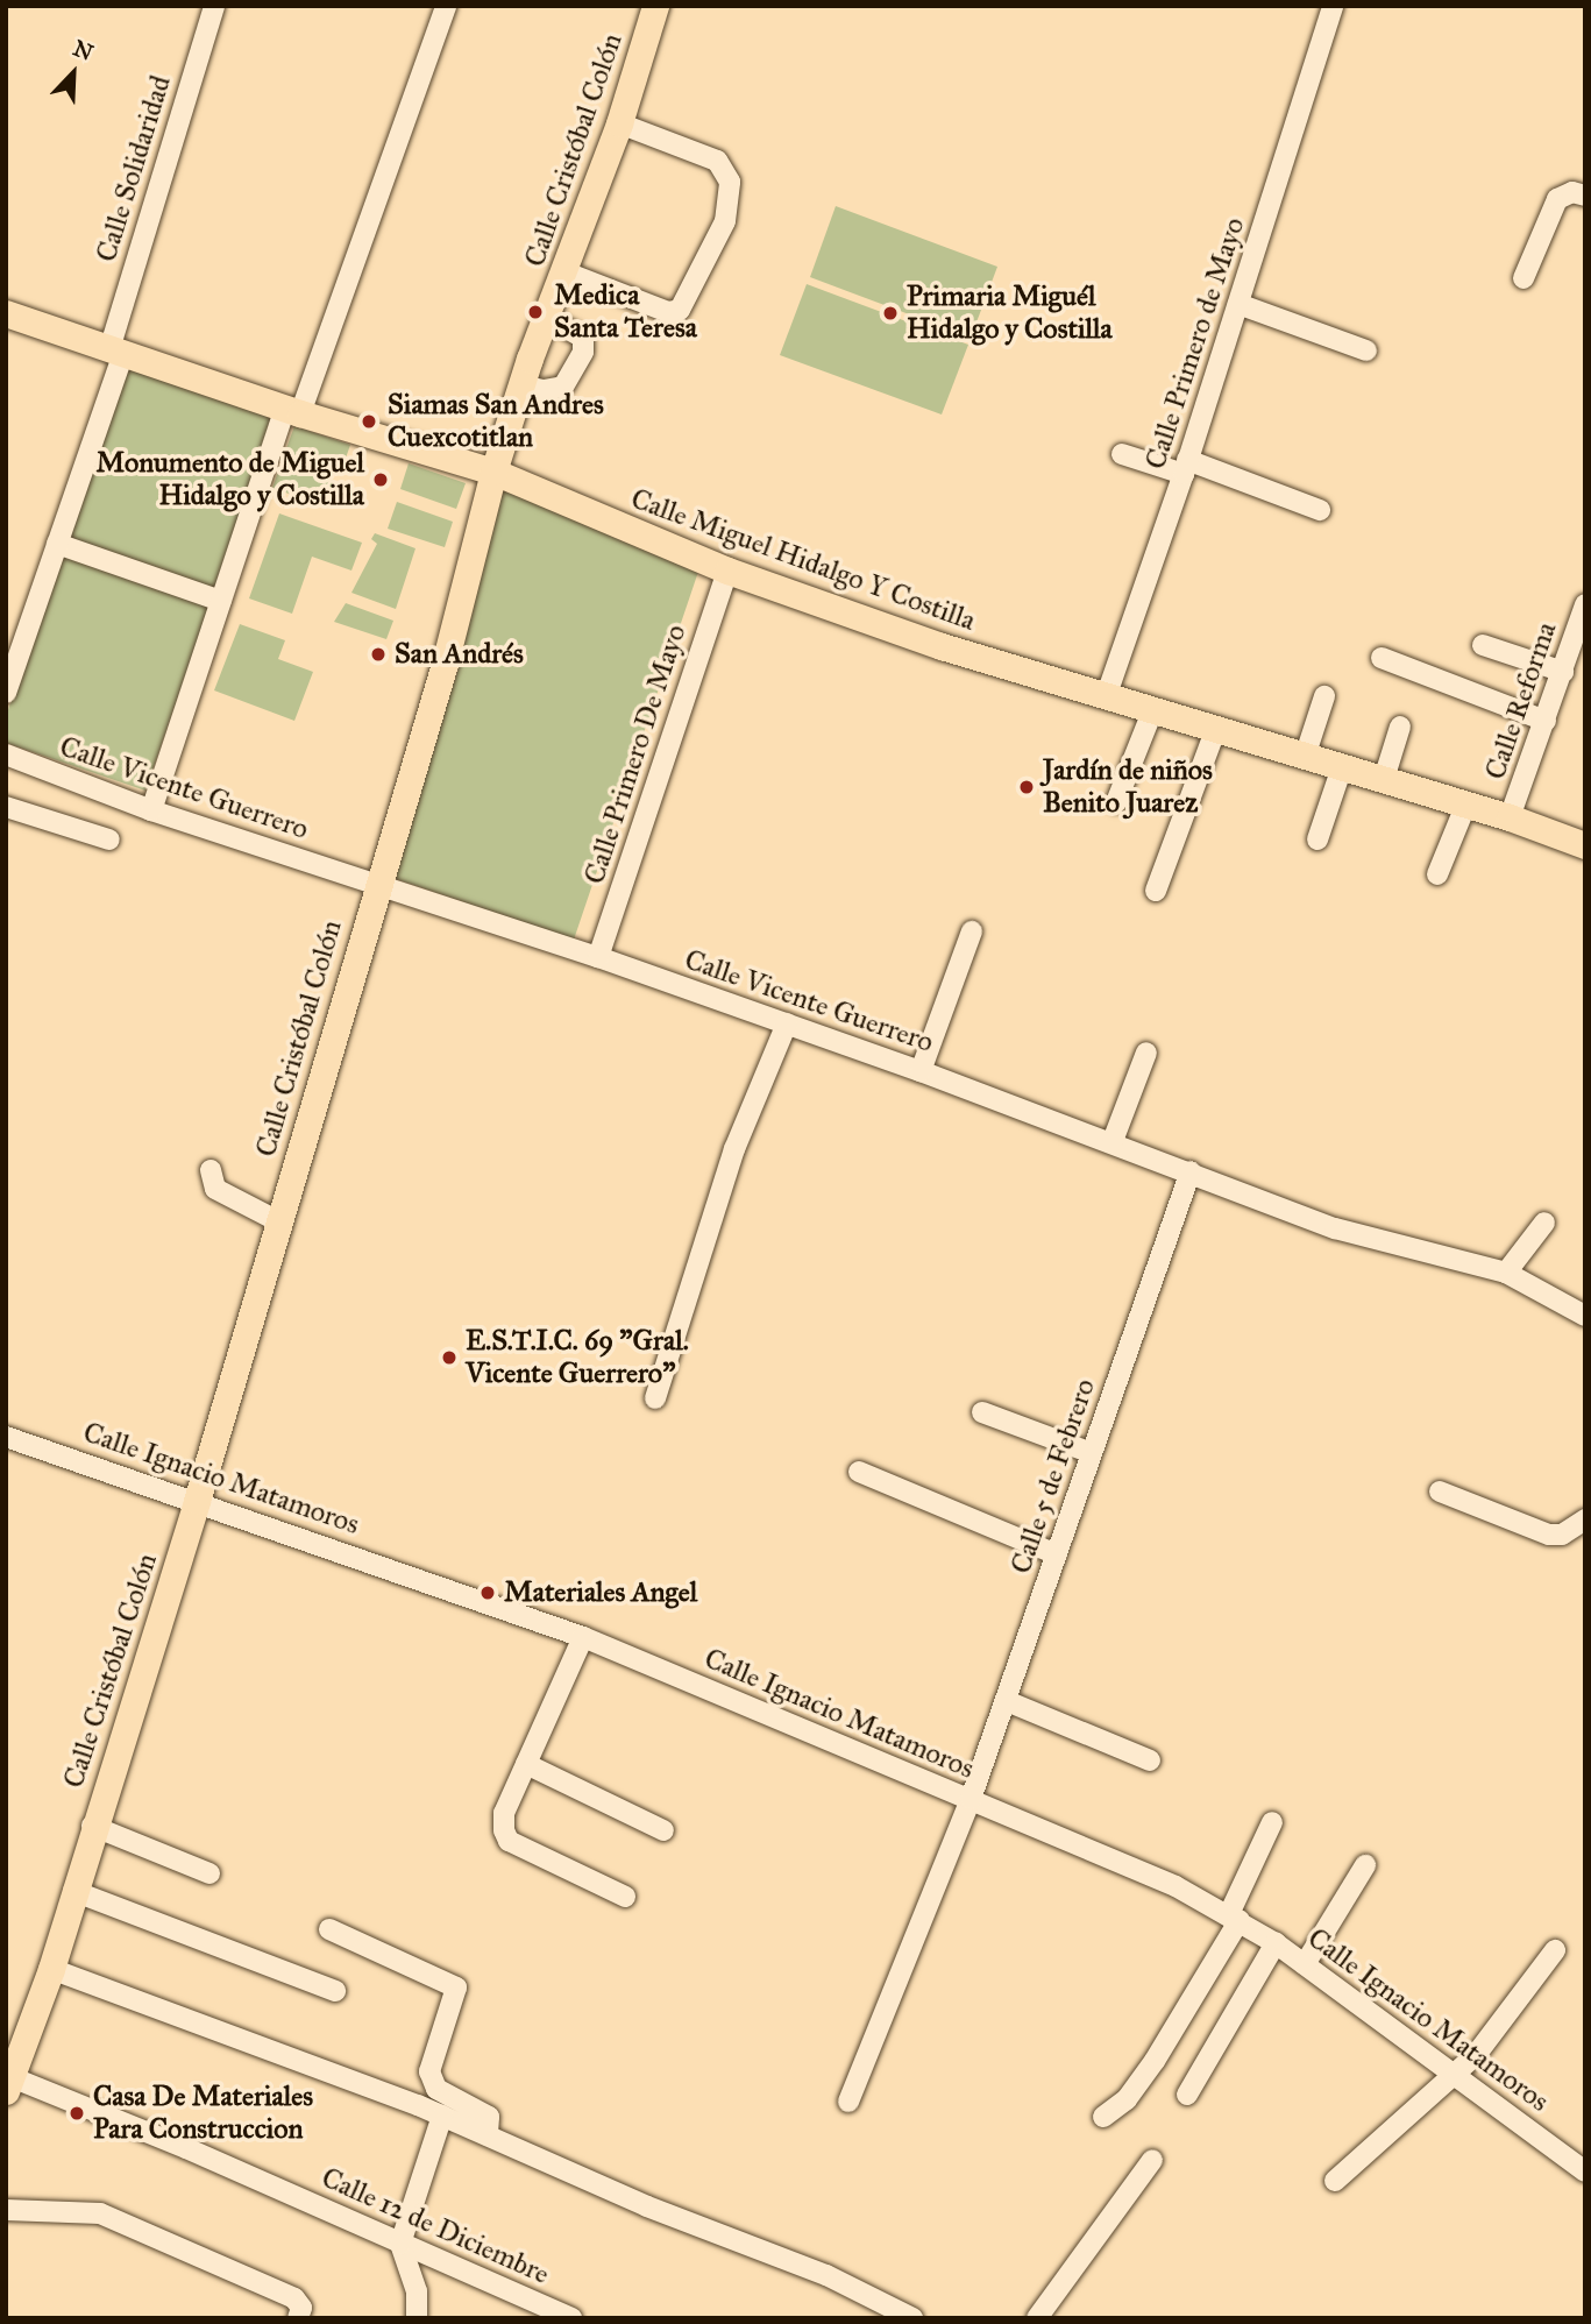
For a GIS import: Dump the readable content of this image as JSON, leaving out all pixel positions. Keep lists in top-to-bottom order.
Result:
{
  "streets": {
    "main road": ["Calle Cristóbal Colón", "Calle Miguel Hidalgo Y Costilla"],
    "street": [
      "Calle Solidaridad",
      "Calle Primero de Mayo",
      "Calle Reforma",
      "Calle Primero De Mayo",
      "Calle Vicente Guerrero",
      "Calle 5 de Febrero",
      "Calle Ignacio Matamoros",
      "Calle 12 de Diciembre"
    ]
  },
  "crossings": [
    ["Calle Cristóbal Colón", "Calle Miguel Hidalgo Y Costilla"],
    ["Calle Cristóbal Colón", "Calle Vicente Guerrero"],
    ["Calle Cristóbal Colón", "Calle Ignacio Matamoros"],
    ["Calle Cristóbal Colón", "Calle 12 de Diciembre"],
    ["Calle Solidaridad", "Calle Miguel Hidalgo Y Costilla"],
    ["Calle Primero de Mayo", "Calle Miguel Hidalgo Y Costilla"],
    ["Calle Miguel Hidalgo Y Costilla", "Calle Reforma"],
    ["Calle Miguel Hidalgo Y Costilla", "Calle Primero De Mayo"],
    ["Calle Primero De Mayo", "Calle Vicente Guerrero"],
    ["Calle Vicente Guerrero", "Calle 5 de Febrero"],
    ["Calle 5 de Febrero", "Calle Ignacio Matamoros"]
  ],
  "places": [
    "Medica Santa Teresa",
    "Primaria Miguél Hidalgo y Costilla",
    "Siamas San Andres Cuexcotitlan",
    "Monumento de Miguel Hidalgo y Costilla",
    "San Andrés",
    "Jardín de niños Benito Juarez",
    "E.S.T.I.C. 69 \"Gral. Vicente Guerrero\"",
    "Materiales Angel",
    "Casa De Materiales Para Construccion"
  ],
  "north": "top right"
}
